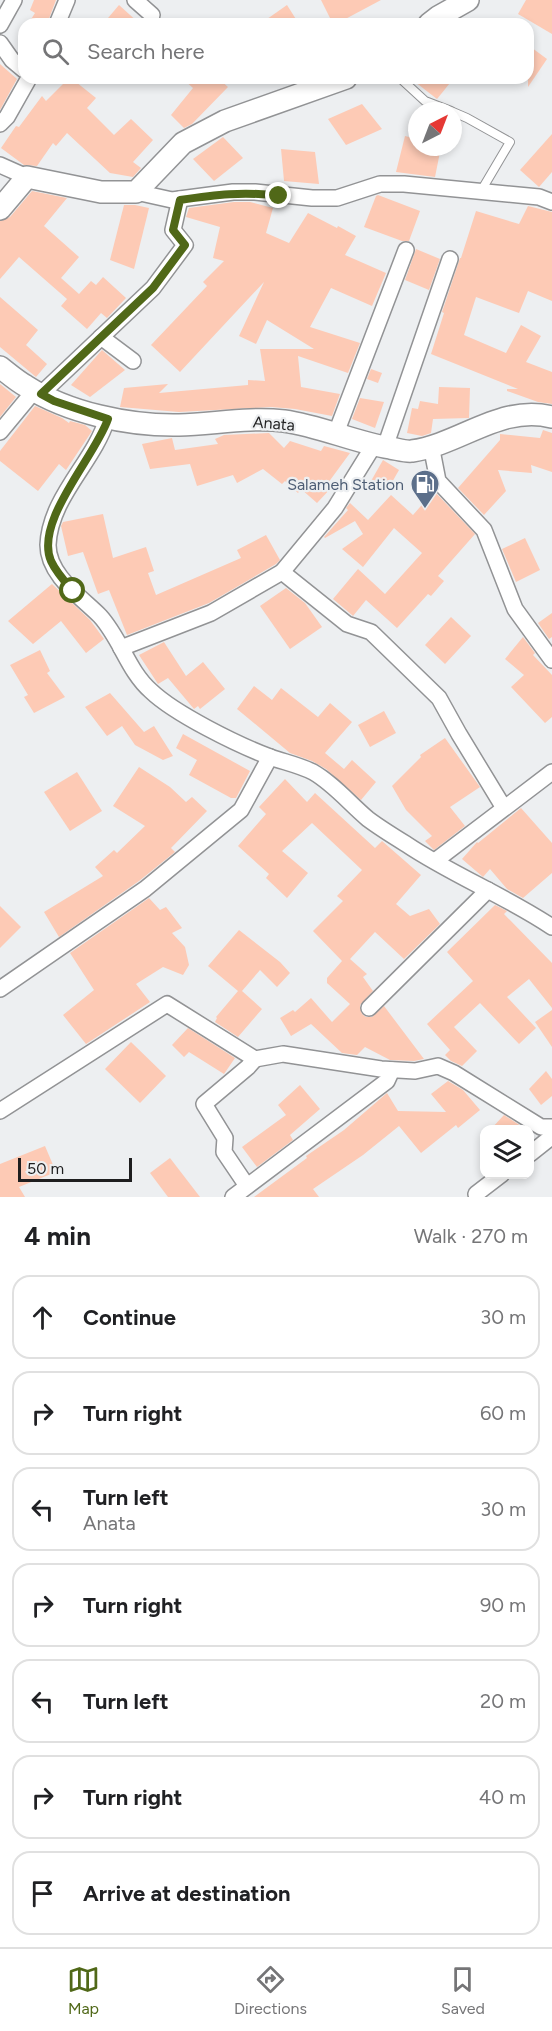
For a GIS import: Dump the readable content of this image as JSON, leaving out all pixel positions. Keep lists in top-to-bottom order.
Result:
{
  "streets": {
    "street": ["Anata"]
  },
  "places": {
    "fuel station": ["Salameh Station"]
  },
  "scale_bar": "50 m",
  "north": "top right",
  "page": {
    "search": "Search here",
    "scale": "50 m",
    "heading": ["4 min", "Walk · 270 m"],
    "list": [
      ["Continue", "30 m"],
      ["Turn right", "60 m"],
      ["Turn left", "Anata", "30 m"],
      ["Turn right", "90 m"],
      ["Turn left", "20 m"],
      ["Turn right", "40 m"],
      "Arrive at destination"
    ],
    "nav": ["Map", "Directions", "Saved"]
  }
}
